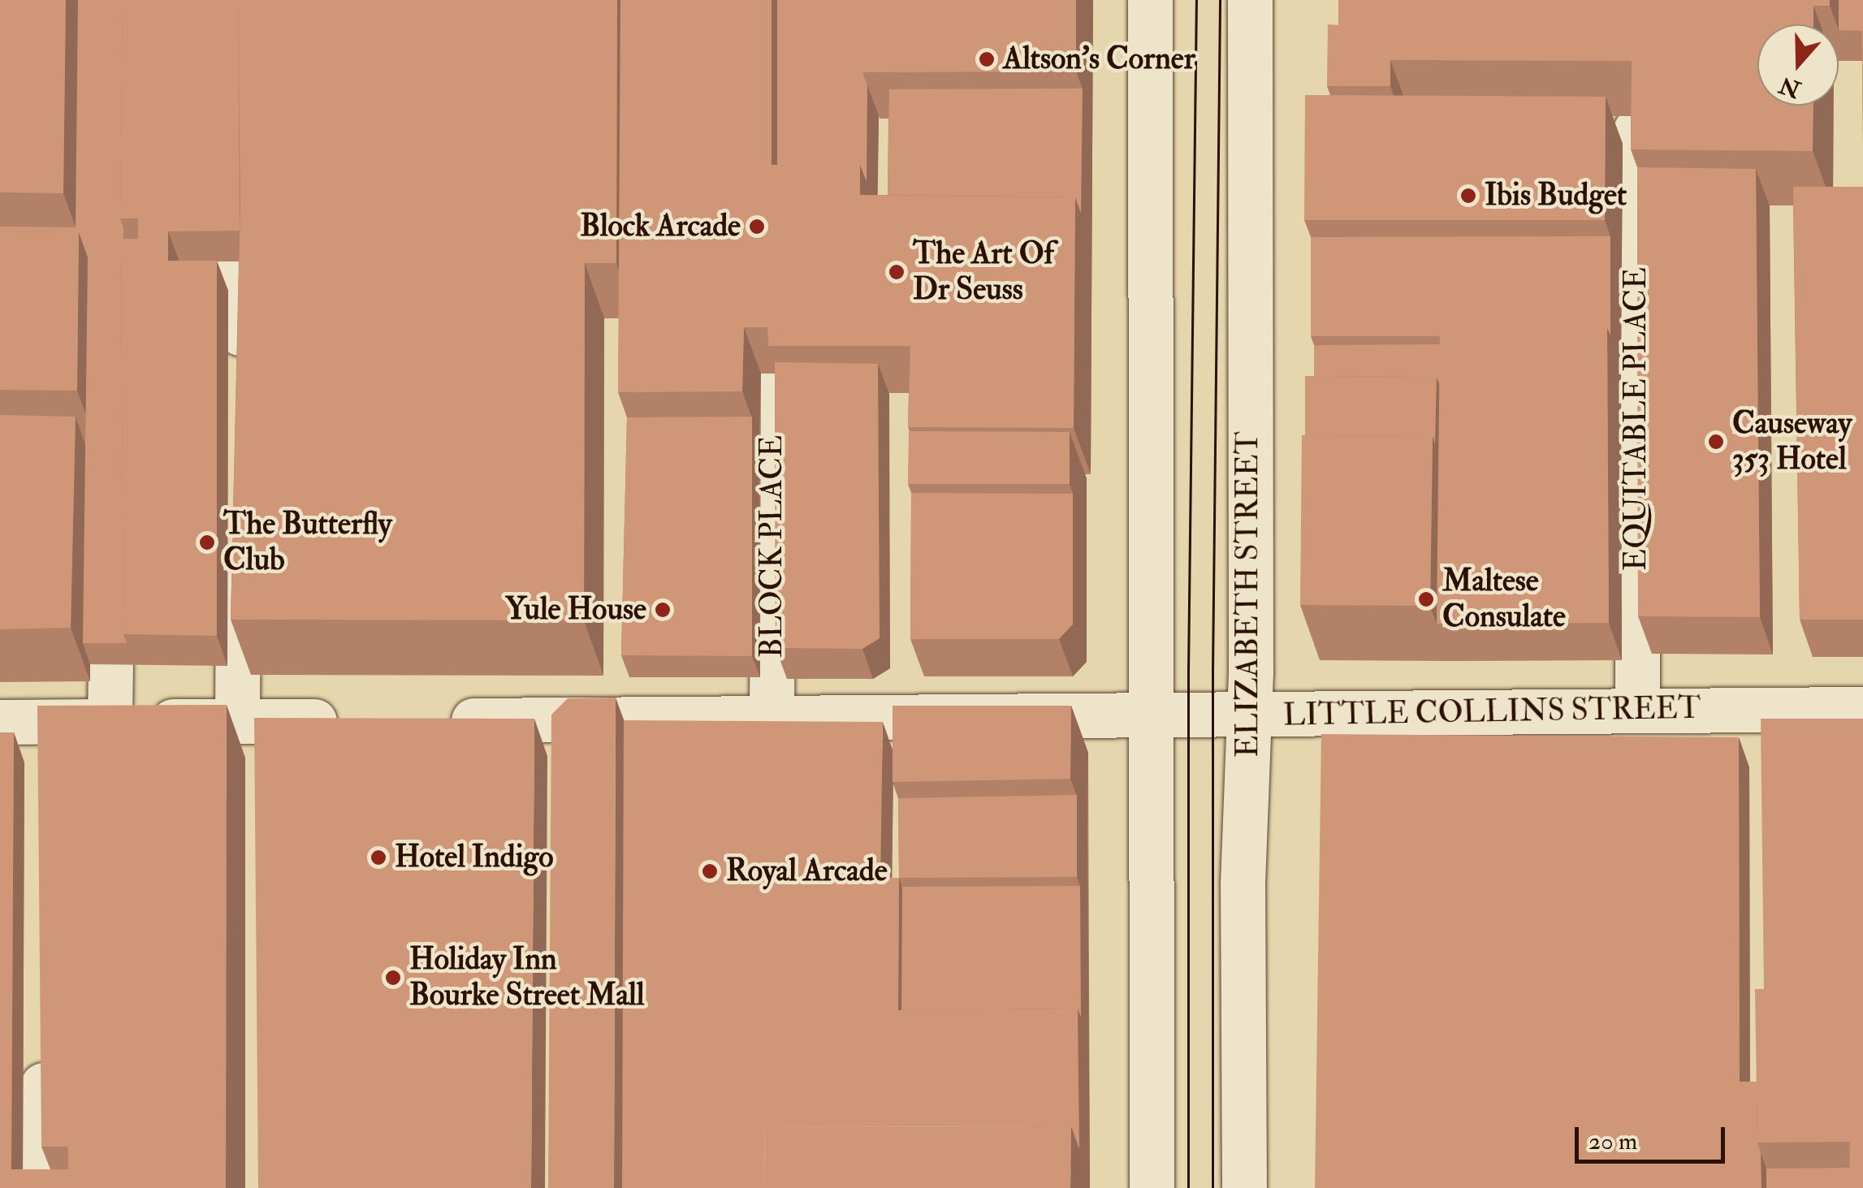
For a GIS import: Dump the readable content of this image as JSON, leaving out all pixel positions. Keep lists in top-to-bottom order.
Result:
{
  "streets": {
    "street": [
      "EQUITABLE PLACE",
      "BLOCK PLACE",
      "ELIZABETH STREET",
      "LITTLE COLLINS STREET"
    ]
  },
  "crossings": [
    ["EQUITABLE PLACE", "LITTLE COLLINS STREET"],
    ["BLOCK PLACE", "LITTLE COLLINS STREET"],
    ["ELIZABETH STREET", "LITTLE COLLINS STREET"]
  ],
  "places": [
    "Altson's Corner",
    "Ibis Budget",
    "Block Arcade",
    "The Art Of Dr Seuss",
    "Causeway 353 Hotel",
    "The Butterfly Club",
    "Maltese Consulate",
    "Yule House",
    "Hotel Indigo",
    "Royal Arcade",
    "Holiday Inn Bourke Street Mall"
  ],
  "scale_bar": "20 m",
  "north": "bottom"
}
